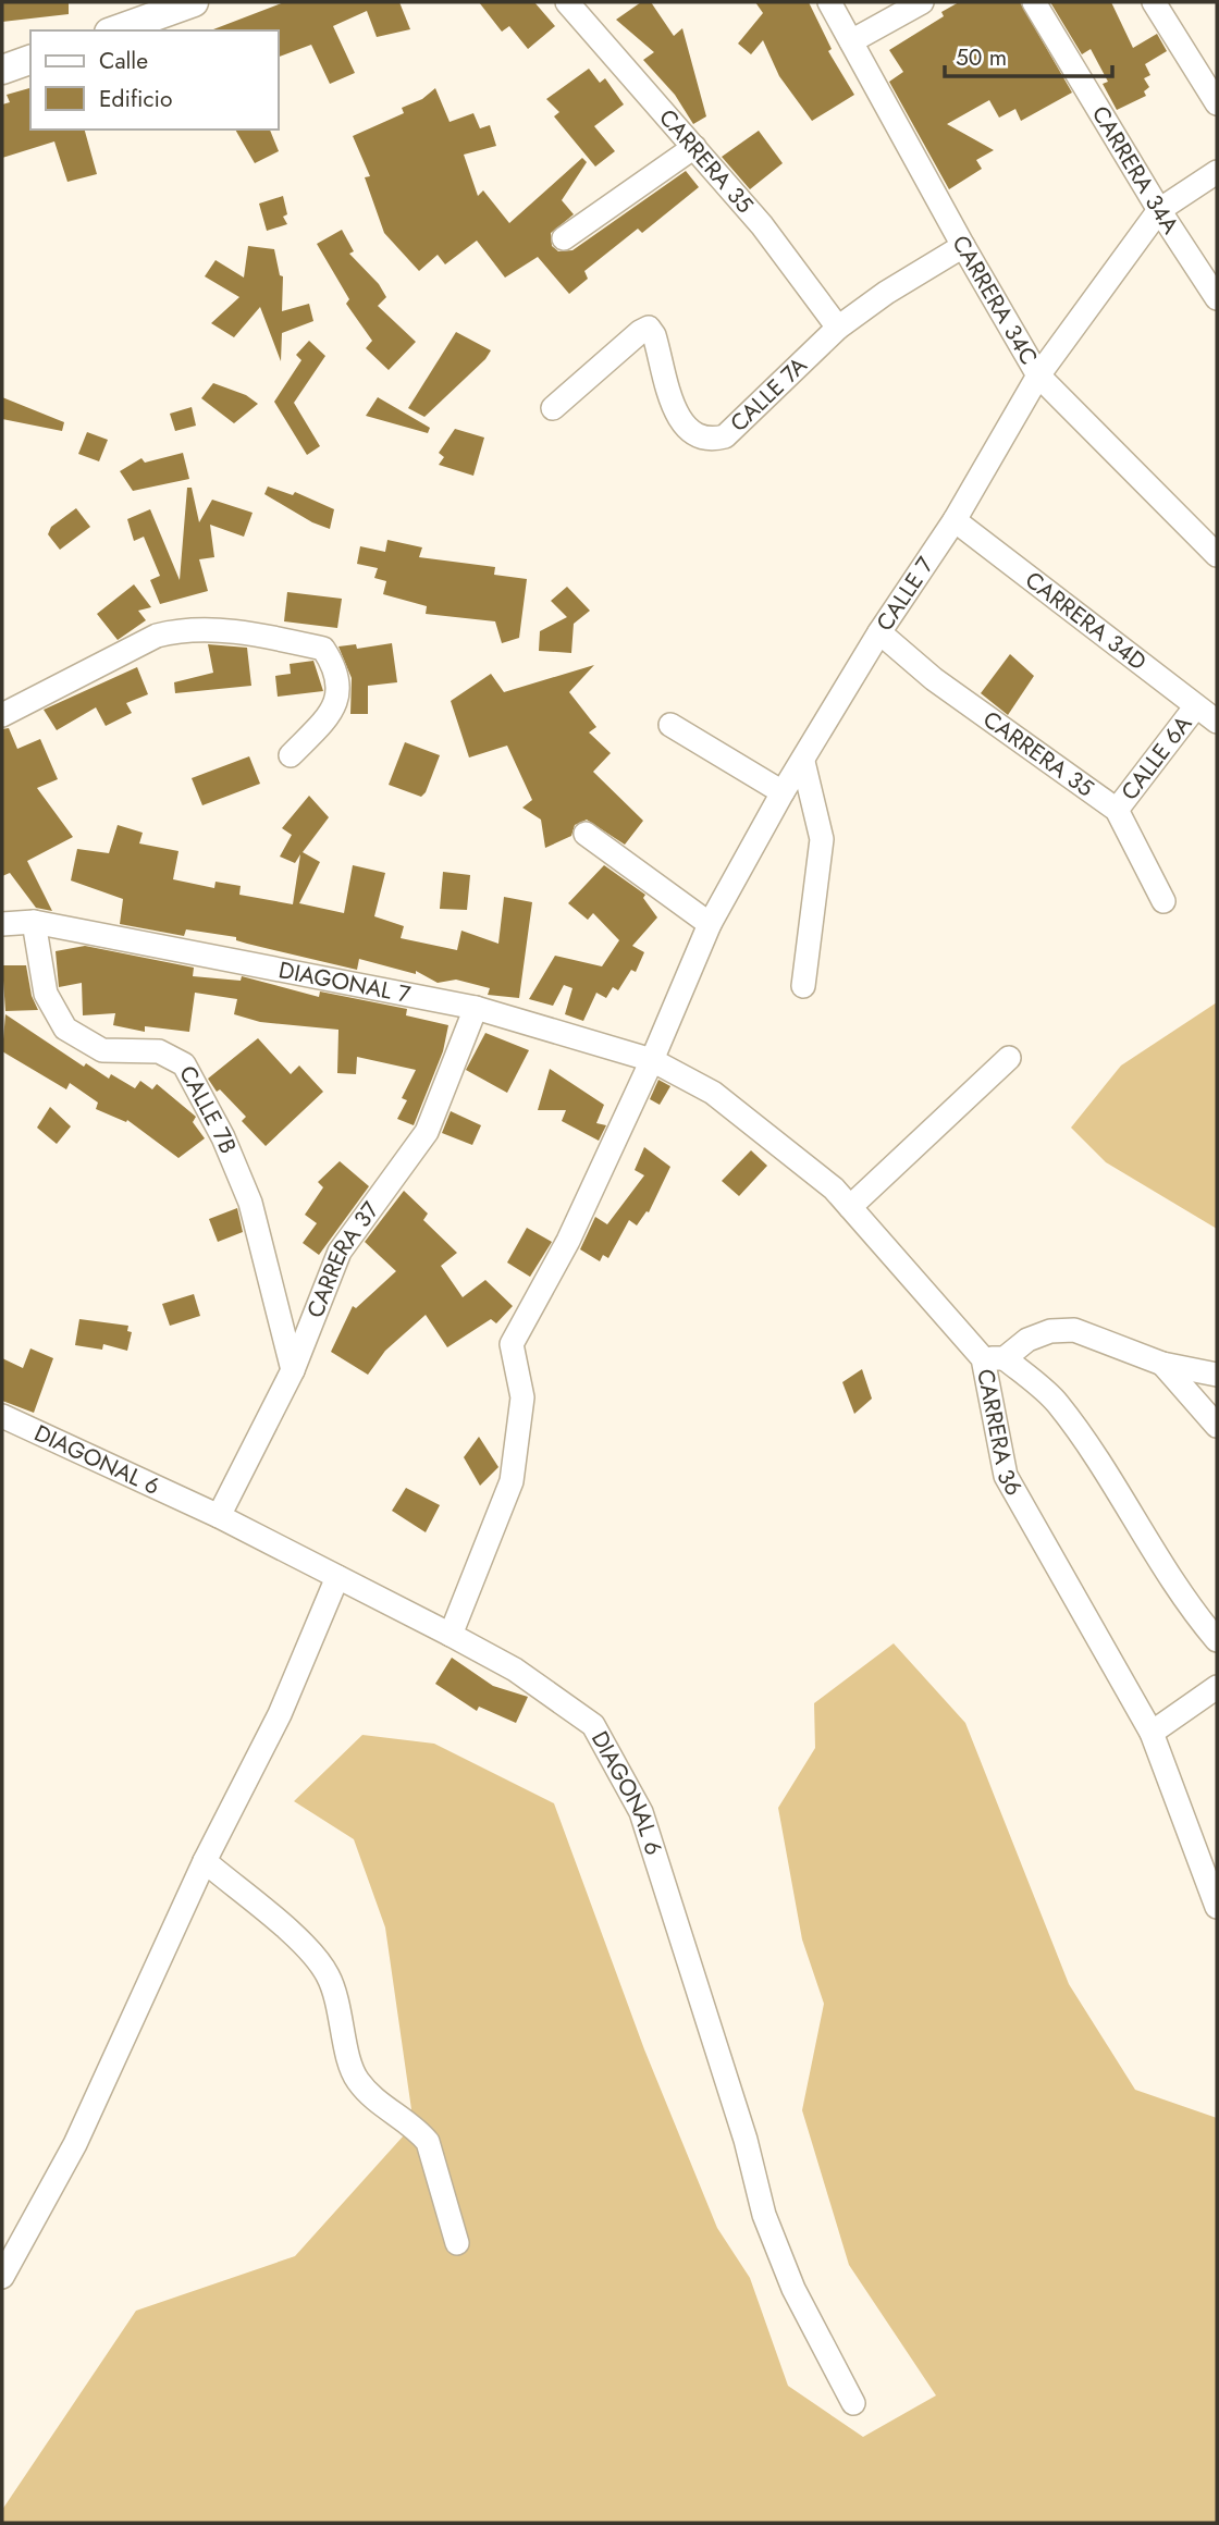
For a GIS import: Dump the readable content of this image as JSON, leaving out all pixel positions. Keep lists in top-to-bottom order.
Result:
{
  "streets": {
    "street": [
      "CARRERA 35",
      "CARRERA 34A",
      "CARRERA 34C",
      "CALLE 7A",
      "CALLE 7",
      "CARRERA 34D",
      "CALLE 6A",
      "DIAGONAL 7",
      "CALLE 7B",
      "CARRERA 37",
      "CARRERA 36",
      "DIAGONAL 6"
    ]
  },
  "crossings": [
    ["CARRERA 35", "CALLE 7A"],
    ["CARRERA 35", "CALLE 7"],
    ["CARRERA 35", "CALLE 6A"],
    ["CARRERA 34A", "CALLE 7"],
    ["CARRERA 34C", "CALLE 7A"],
    ["CARRERA 34C", "CALLE 7"],
    ["CALLE 7", "CARRERA 34D"],
    ["CALLE 7", "DIAGONAL 7"],
    ["CALLE 7", "CARRERA 36"],
    ["CALLE 7", "DIAGONAL 6"],
    ["CARRERA 34D", "CALLE 6A"],
    ["DIAGONAL 7", "CALLE 7B"],
    ["DIAGONAL 7", "CARRERA 37"],
    ["DIAGONAL 7", "CARRERA 36"],
    ["CALLE 7B", "CARRERA 37"],
    ["CARRERA 37", "DIAGONAL 6"]
  ],
  "legend": ["Calle", "Edificio"],
  "scale_bar": "50 m"
}
